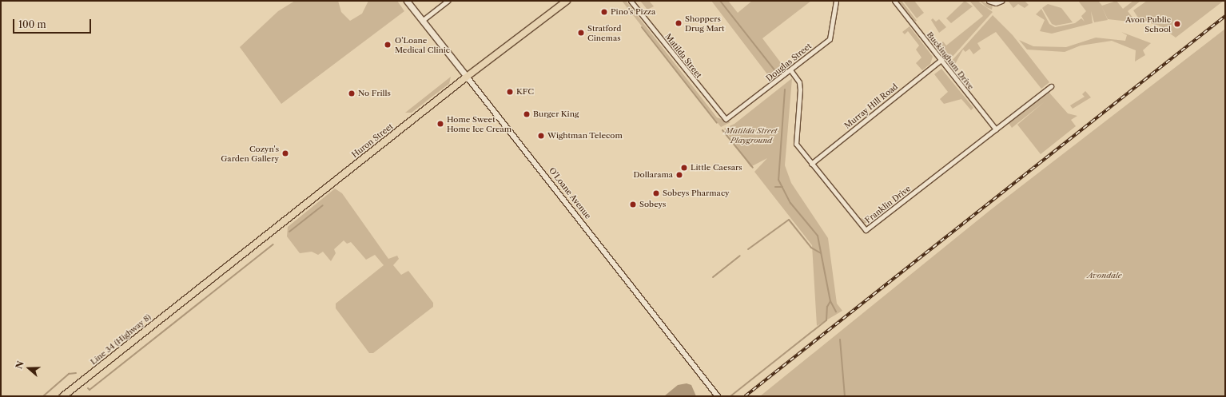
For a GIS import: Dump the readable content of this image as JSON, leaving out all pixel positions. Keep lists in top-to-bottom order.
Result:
{
  "streets": {
    "main road": ["Huron Street", "O'Loane Avenue", "Line 34 (Highway 8)"],
    "street": [
      "Matilda Street",
      "Buckingham Drive",
      "Douglas Street",
      "Murray Hill Road",
      "Franklin Drive"
    ]
  },
  "crossings": [
    ["Matilda Street", "Douglas Street"],
    ["Buckingham Drive", "Murray Hill Road"],
    ["Buckingham Drive", "Franklin Drive"],
    ["Douglas Street", "Franklin Drive"],
    ["Murray Hill Road", "Franklin Drive"],
    ["Huron Street", "O'Loane Avenue"],
    ["Huron Street", "Line 34 (Highway 8)"]
  ],
  "parks": ["Matilda Street Playground", "Avondale"],
  "places": [
    "Pino's Pizza",
    "Shoppers Drug Mart",
    "Avon Public School",
    "Stratford Cinemas",
    "O'Loane Medical Clinic",
    "KFC",
    "No Frills",
    "Burger King",
    "Home Sweet Home Ice Cream",
    "Wightman Telecom",
    "Cozyn's Garden Gallery",
    "Little Caesars",
    "Dollarama",
    "Sobeys Pharmacy",
    "Sobeys"
  ],
  "scale_bar": "100 m",
  "north": "left"
}
